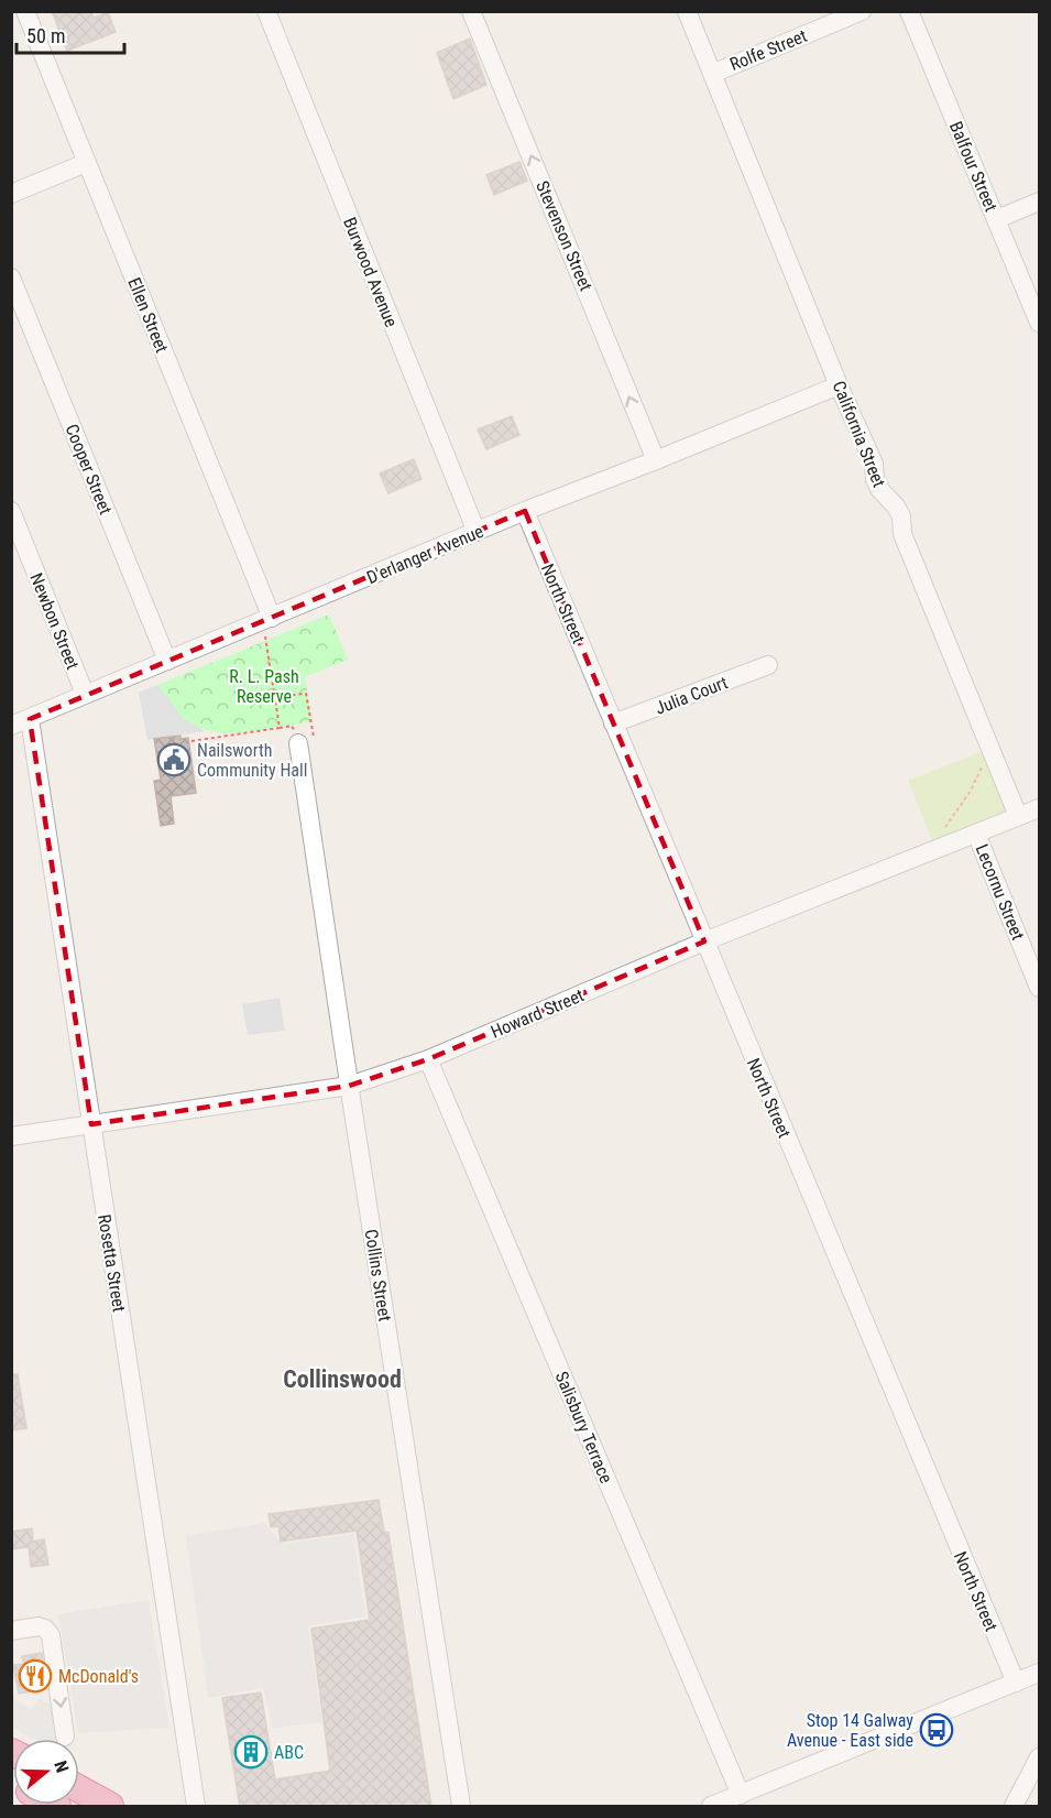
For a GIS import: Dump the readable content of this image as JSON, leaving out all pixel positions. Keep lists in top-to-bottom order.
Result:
{
  "streets": {
    "street": [
      "Rolfe Street",
      "Balfour Street",
      "Stevenson Street",
      "Burwood Avenue",
      "Ellen Street",
      "California Street",
      "Cooper Street",
      "D'erlanger Avenue",
      "North Street",
      "Newbon Street",
      "Julia Court",
      "Lecornu Street",
      "Howard Street",
      "Rosetta Street",
      "Collins Street",
      "Salisbury Terrace"
    ]
  },
  "crossings": [
    ["Rolfe Street", "California Street"],
    ["Stevenson Street", "D'erlanger Avenue"],
    ["Burwood Avenue", "D'erlanger Avenue"],
    ["Ellen Street", "D'erlanger Avenue"],
    ["California Street", "D'erlanger Avenue"],
    ["California Street", "Howard Street"],
    ["Cooper Street", "D'erlanger Avenue"],
    ["D'erlanger Avenue", "North Street"],
    ["D'erlanger Avenue", "Newbon Street"],
    ["D'erlanger Avenue", "Rosetta Street"],
    ["North Street", "Julia Court"],
    ["North Street", "Howard Street"],
    ["Lecornu Street", "Howard Street"],
    ["Howard Street", "Rosetta Street"],
    ["Howard Street", "Collins Street"],
    ["Howard Street", "Salisbury Terrace"]
  ],
  "one_way": ["Stevenson Street"],
  "districts": ["Collinswood"],
  "parks": ["R. L. Pash Reserve"],
  "places": {
    "public building": ["Nailsworth Community Hall"],
    "restaurant": ["McDonald's"],
    "bus stop": ["Stop 14 Galway Avenue - East side"],
    "building": ["ABC"]
  },
  "scale_bar": "50 m",
  "north": "right"
}
